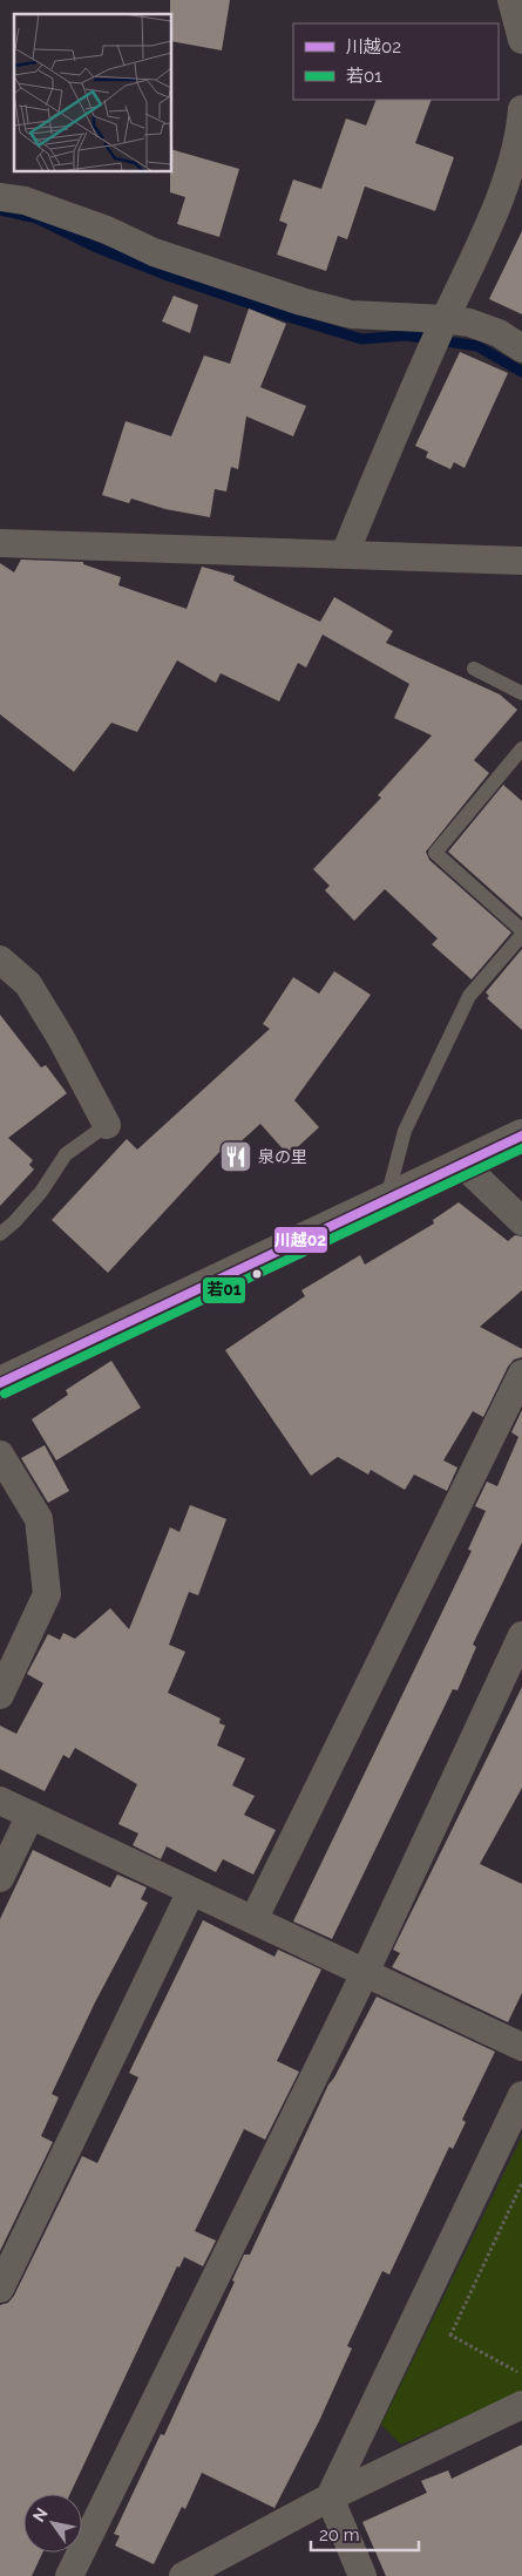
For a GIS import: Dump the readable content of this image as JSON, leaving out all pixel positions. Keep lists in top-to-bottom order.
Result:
{
  "places": {
    "restaurant": ["泉の里"]
  },
  "lines": ["transit line 川越02", "transit line 若01"],
  "legend": ["川越02", "若01"],
  "scale_bar": "20 m",
  "north": "top left"
}
